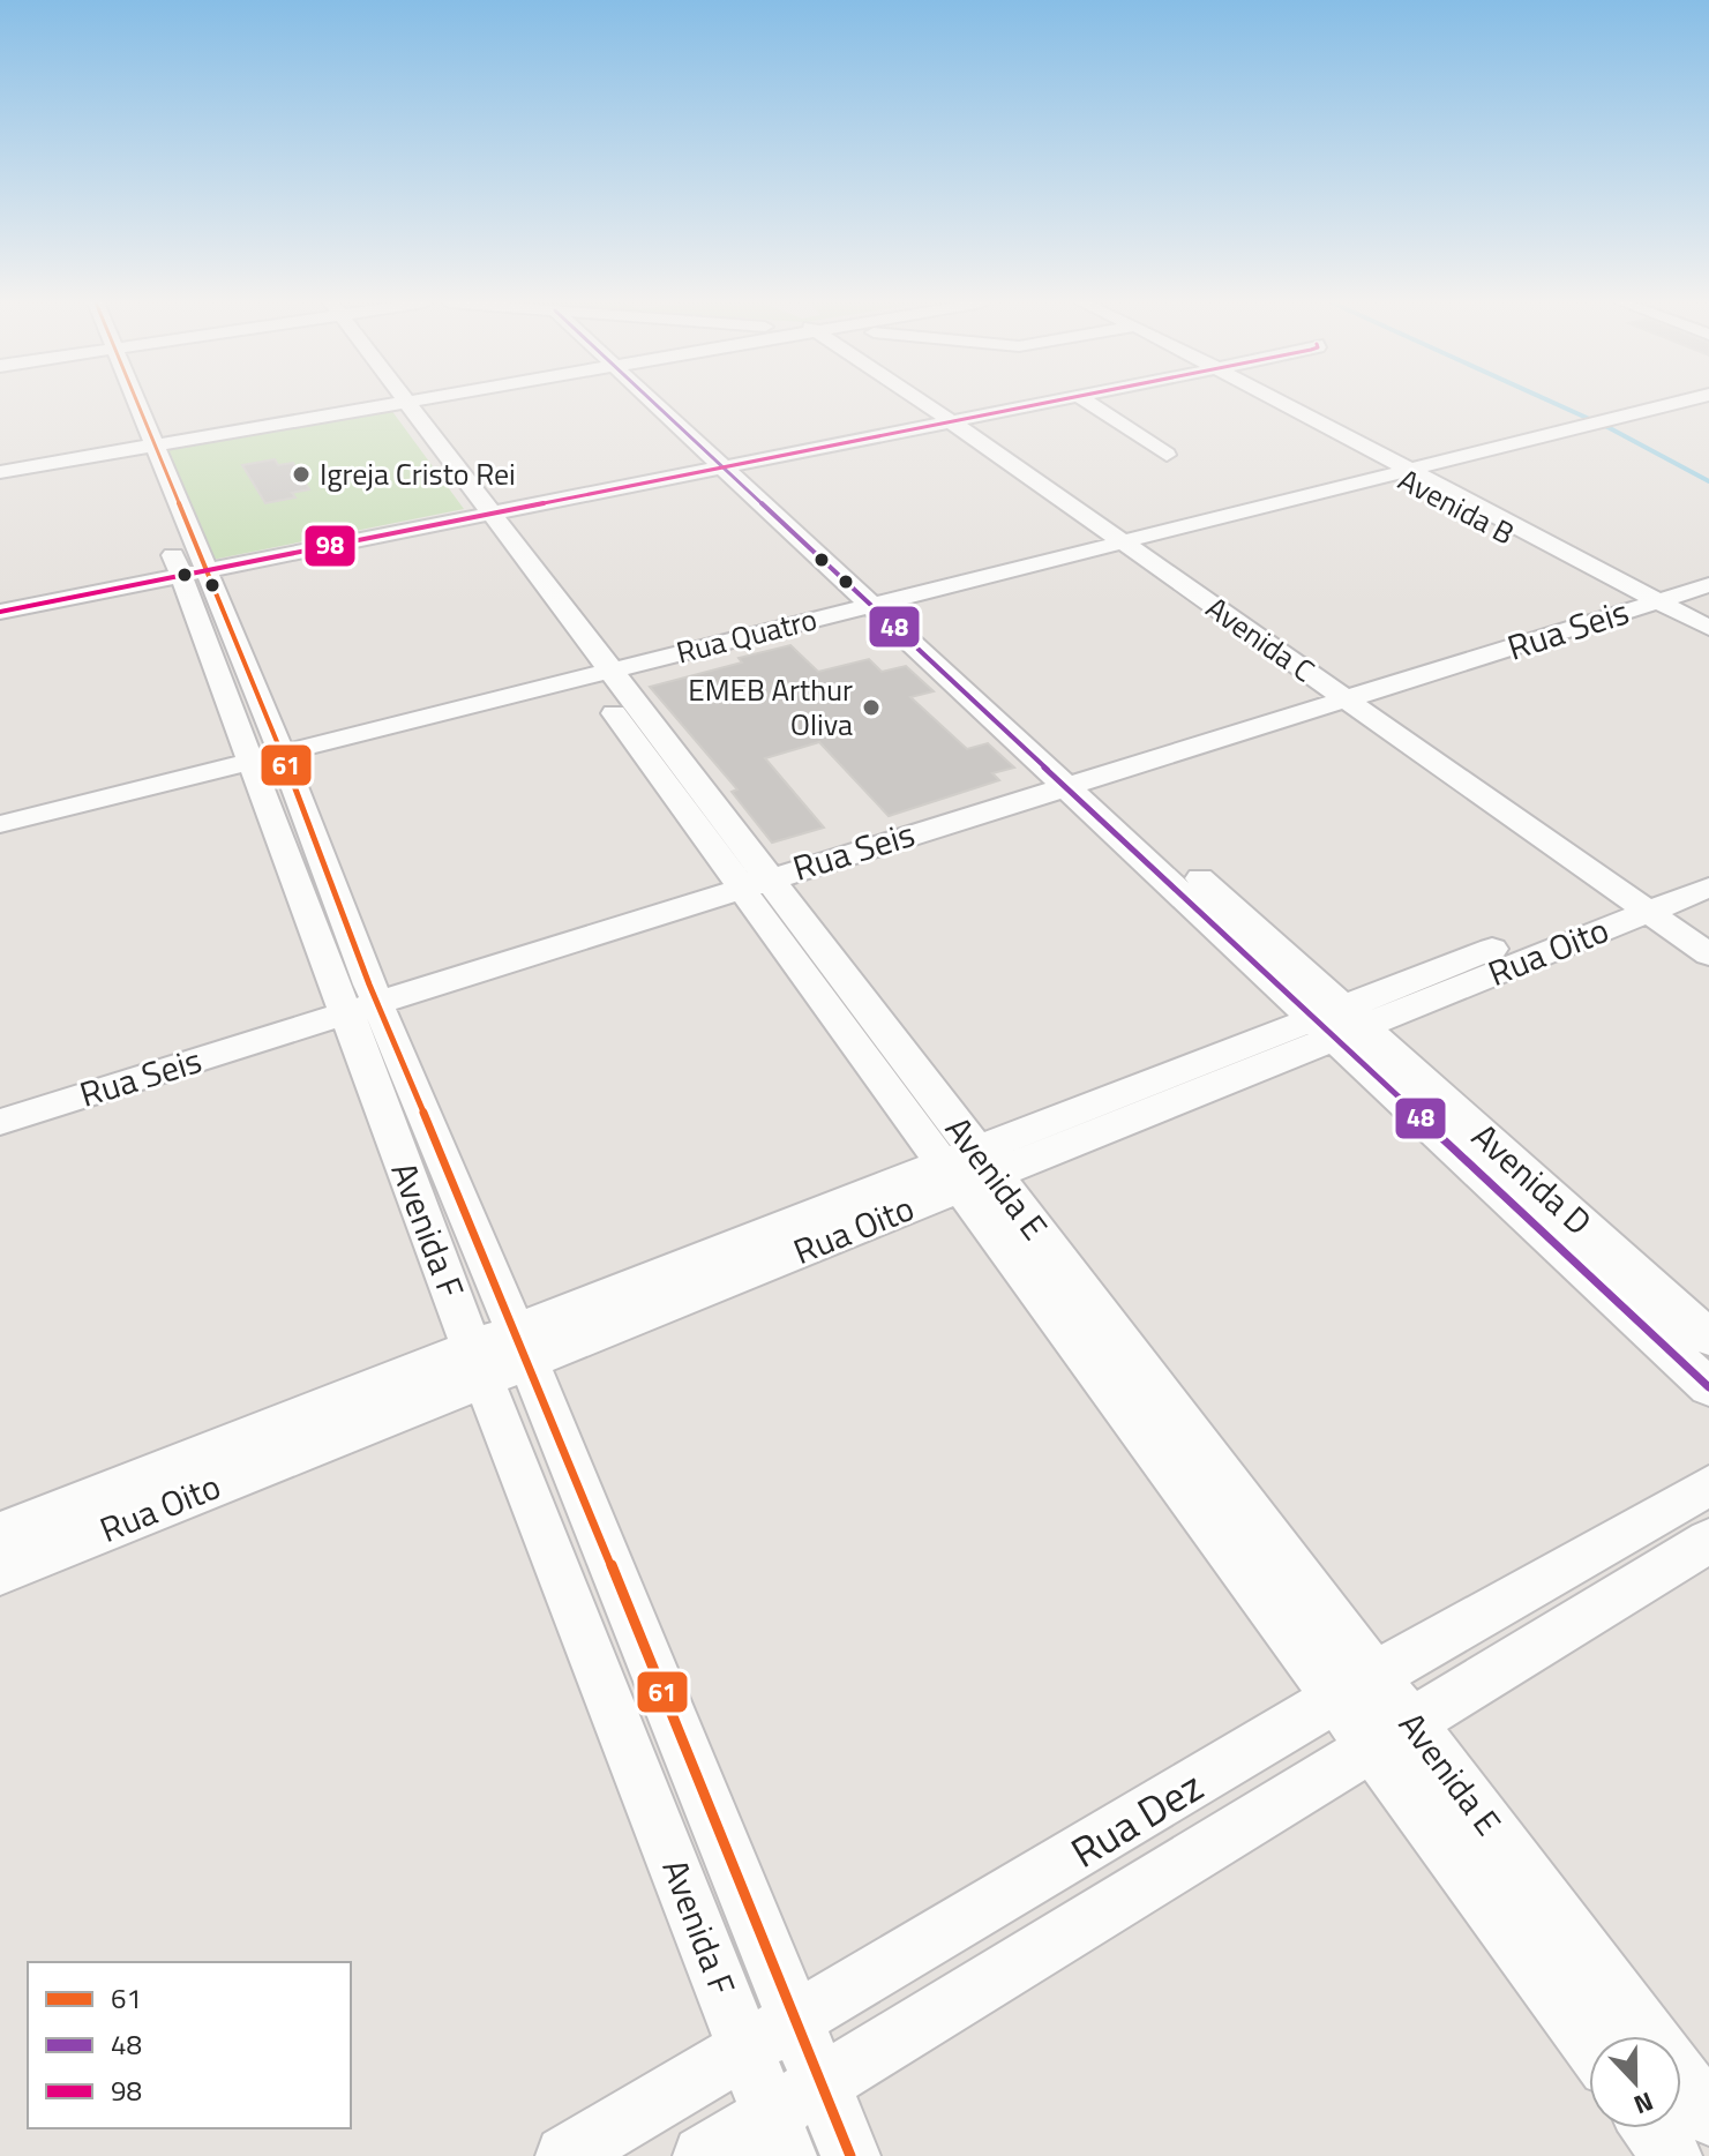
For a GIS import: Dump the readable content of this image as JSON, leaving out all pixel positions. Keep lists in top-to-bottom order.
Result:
{
  "streets": {
    "street": [
      "Avenida B",
      "Rua Seis",
      "Rua Quatro",
      "Avenida C",
      "Rua Oito",
      "Avenida E",
      "Avenida D",
      "Avenida F",
      "Rua Dez"
    ]
  },
  "crossings": [
    ["Avenida B", "Rua Seis"],
    ["Avenida B", "Rua Quatro"],
    ["Rua Seis", "Avenida C"],
    ["Rua Seis", "Avenida E"],
    ["Rua Seis", "Avenida D"],
    ["Rua Seis", "Avenida F"],
    ["Rua Quatro", "Avenida C"],
    ["Rua Quatro", "Avenida E"],
    ["Rua Quatro", "Avenida D"],
    ["Rua Quatro", "Avenida F"],
    ["Avenida C", "Rua Oito"],
    ["Rua Oito", "Avenida E"],
    ["Rua Oito", "Avenida D"],
    ["Rua Oito", "Avenida F"],
    ["Avenida E", "Rua Dez"],
    ["Avenida F", "Rua Dez"]
  ],
  "places": ["Igreja Cristo Rei", "EMEB Arthur Oliva"],
  "lines": ["transit line 61", "transit line 48", "transit line 98"],
  "legend": ["61", "48", "98"],
  "north": "bottom"
}
